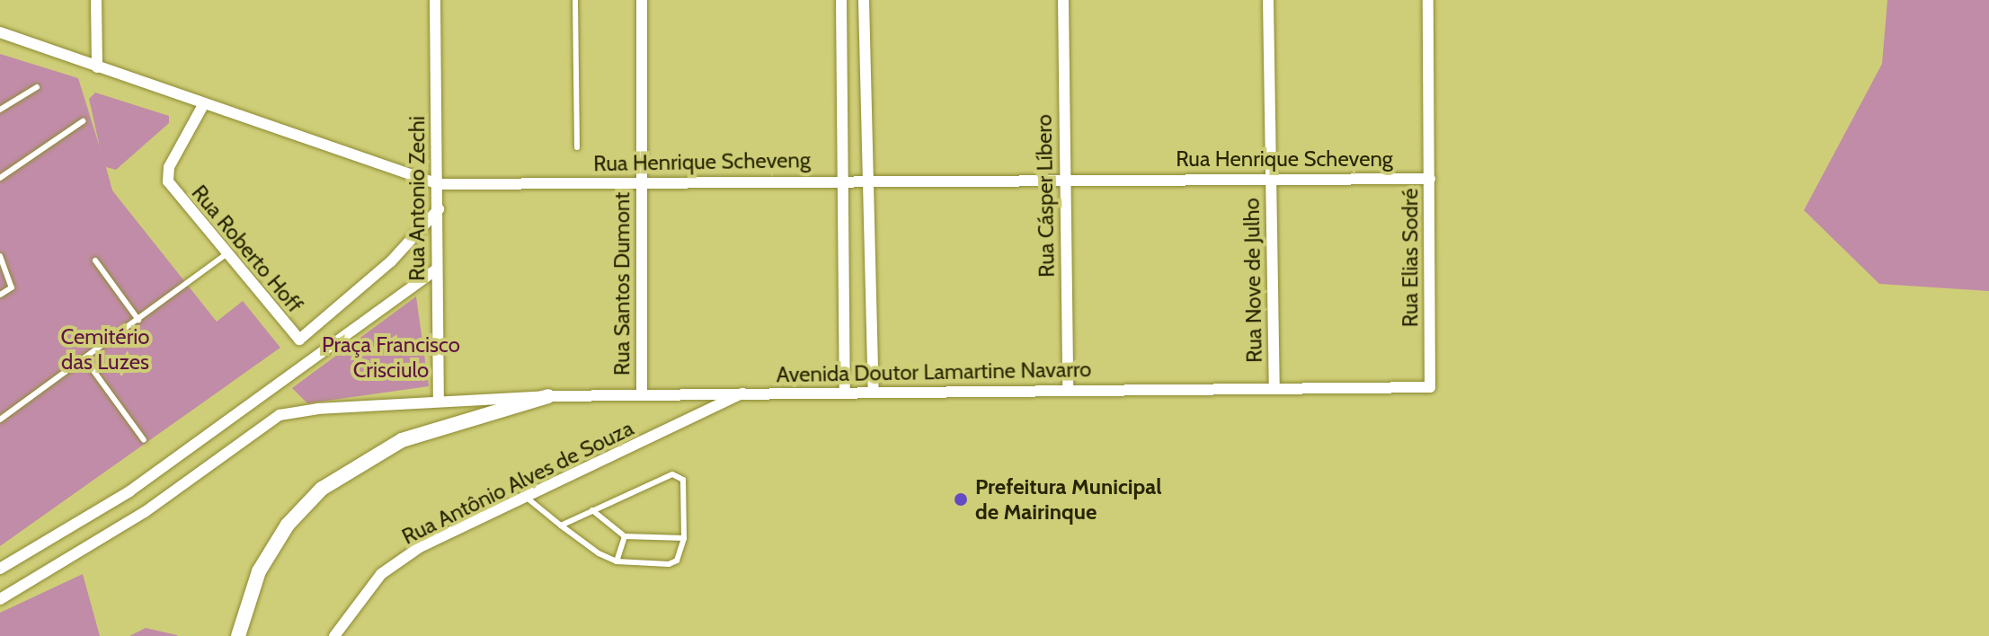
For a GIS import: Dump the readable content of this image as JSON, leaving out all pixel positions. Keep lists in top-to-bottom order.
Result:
{
  "streets": {
    "street": [
      "Rua Henrique Scheveng",
      "Rua Cásper Líbero",
      "Rua Antonio Zechi",
      "Rua Roberto Hoff",
      "Rua Elias Sodré",
      "Rua Nove de Julho",
      "Rua Santos Dumont",
      "Avenida Doutor Lamartine Navarro",
      "Rua Antônio Alves de Souza"
    ]
  },
  "crossings": [
    ["Rua Henrique Scheveng", "Rua Cásper Líbero"],
    ["Rua Henrique Scheveng", "Rua Antonio Zechi"],
    ["Rua Henrique Scheveng", "Rua Roberto Hoff"],
    ["Rua Henrique Scheveng", "Rua Elias Sodré"],
    ["Rua Henrique Scheveng", "Rua Nove de Julho"],
    ["Rua Henrique Scheveng", "Rua Santos Dumont"],
    ["Rua Cásper Líbero", "Avenida Doutor Lamartine Navarro"],
    ["Rua Antonio Zechi", "Rua Roberto Hoff"],
    ["Rua Antonio Zechi", "Avenida Doutor Lamartine Navarro"],
    ["Rua Elias Sodré", "Avenida Doutor Lamartine Navarro"],
    ["Rua Nove de Julho", "Avenida Doutor Lamartine Navarro"],
    ["Rua Santos Dumont", "Avenida Doutor Lamartine Navarro"],
    ["Avenida Doutor Lamartine Navarro", "Rua Antônio Alves de Souza"]
  ],
  "parks": ["Cemitério das Luzes", "Praça Francisco Crisciulo"],
  "places": ["Prefeitura Municipal de Mairinque"]
}
